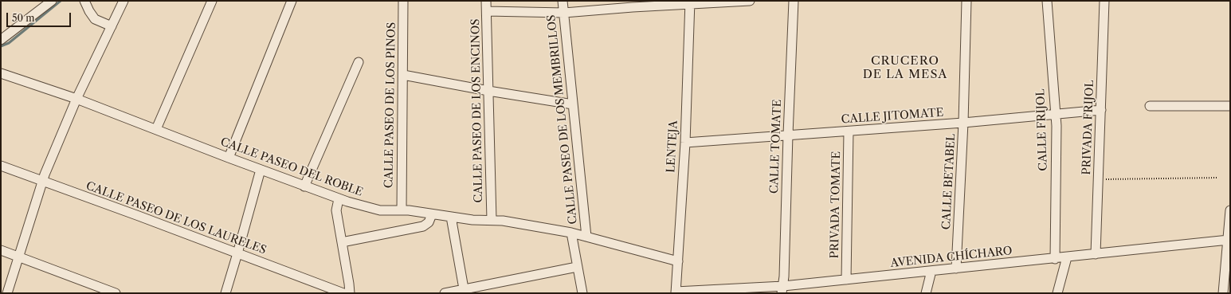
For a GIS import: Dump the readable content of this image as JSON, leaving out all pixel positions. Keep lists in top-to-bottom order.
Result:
{
  "streets": {
    "street": [
      "CALLE PASEO DE LOS PINOS",
      "CALLE PASEO DE LOS ENCINOS",
      "CALLE JITOMATE",
      "CALLE PASEO DE LOS MEMBRILLOS",
      "PRIVADA FRIJOL",
      "CALLE FRIJOL",
      "LENTEJA",
      "CALLE TOMATE",
      "CALLE PASEO DEL ROBLE",
      "CALLE BETABEL",
      "PRIVADA TOMATE",
      "CALLE PASEO DE LOS LAURELES",
      "AVENIDA CHÍCHARO"
    ]
  },
  "crossings": [
    ["CALLE PASEO DE LOS PINOS", "CALLE PASEO DEL ROBLE"],
    ["CALLE PASEO DE LOS ENCINOS", "CALLE PASEO DEL ROBLE"],
    ["CALLE JITOMATE", "PRIVADA FRIJOL"],
    ["CALLE JITOMATE", "CALLE FRIJOL"],
    ["CALLE JITOMATE", "LENTEJA"],
    ["CALLE JITOMATE", "CALLE TOMATE"],
    ["CALLE JITOMATE", "CALLE BETABEL"],
    ["CALLE JITOMATE", "PRIVADA TOMATE"],
    ["CALLE PASEO DE LOS MEMBRILLOS", "CALLE PASEO DEL ROBLE"],
    ["PRIVADA FRIJOL", "AVENIDA CHÍCHARO"],
    ["CALLE FRIJOL", "AVENIDA CHÍCHARO"],
    ["LENTEJA", "CALLE PASEO DEL ROBLE"],
    ["LENTEJA", "AVENIDA CHÍCHARO"],
    ["CALLE TOMATE", "AVENIDA CHÍCHARO"],
    ["CALLE BETABEL", "AVENIDA CHÍCHARO"],
    ["PRIVADA TOMATE", "AVENIDA CHÍCHARO"]
  ],
  "districts": ["CRUCERO DE LA MESA"],
  "scale_bar": "50 m"
}
